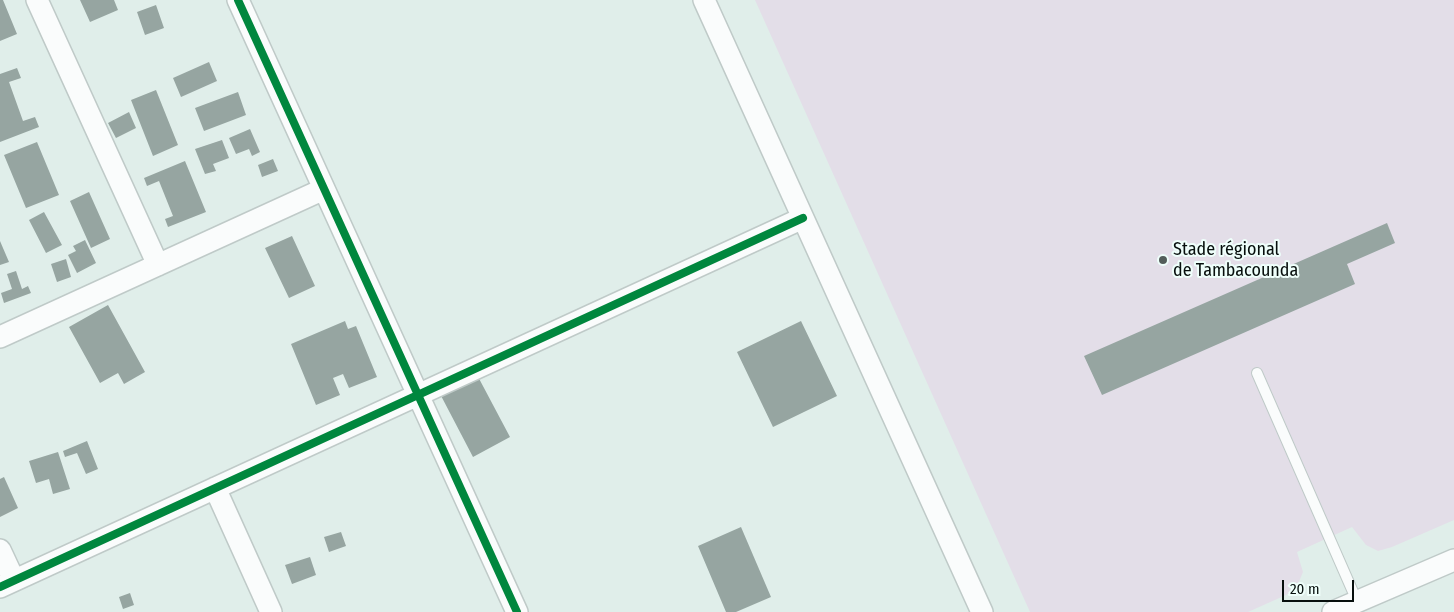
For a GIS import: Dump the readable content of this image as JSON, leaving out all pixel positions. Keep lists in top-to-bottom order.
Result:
{
  "places": ["Stade régional de Tambacounda"],
  "scale_bar": "20 m"
}
